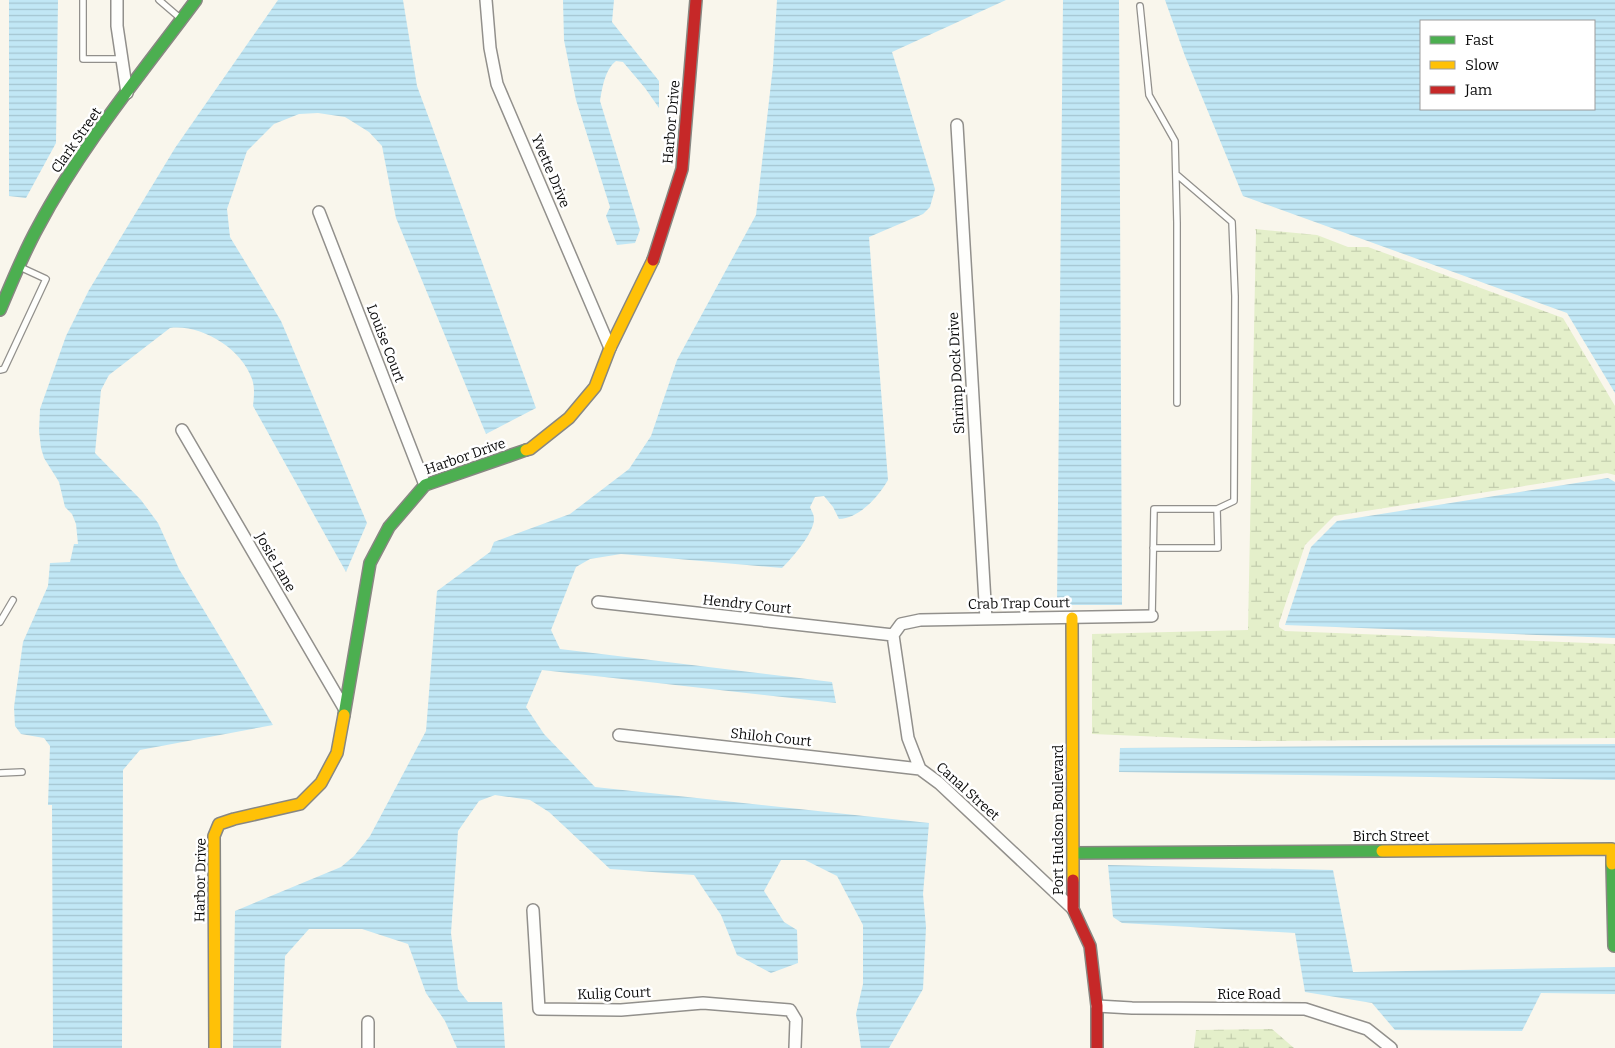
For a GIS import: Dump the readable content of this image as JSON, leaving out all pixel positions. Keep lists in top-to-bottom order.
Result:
{
  "streets": {
    "street": [
      "Harbor Drive",
      "Clark Street",
      "Yvette Drive",
      "Louise Court",
      "Shrimp Dock Drive",
      "Josie Lane",
      "Crab Trap Court",
      "Hendry Court",
      "Shiloh Court",
      "Canal Street",
      "Port Hudson Boulevard",
      "Birch Street",
      "Kulig Court",
      "Rice Road"
    ]
  },
  "crossings": [
    ["Harbor Drive", "Yvette Drive"],
    ["Harbor Drive", "Louise Court"],
    ["Harbor Drive", "Josie Lane"],
    ["Shrimp Dock Drive", "Crab Trap Court"],
    ["Crab Trap Court", "Hendry Court"],
    ["Crab Trap Court", "Canal Street"],
    ["Crab Trap Court", "Port Hudson Boulevard"],
    ["Hendry Court", "Canal Street"],
    ["Shiloh Court", "Canal Street"],
    ["Canal Street", "Port Hudson Boulevard"],
    ["Port Hudson Boulevard", "Birch Street"],
    ["Port Hudson Boulevard", "Rice Road"]
  ],
  "legend": ["Fast", "Slow", "Jam"]
}
